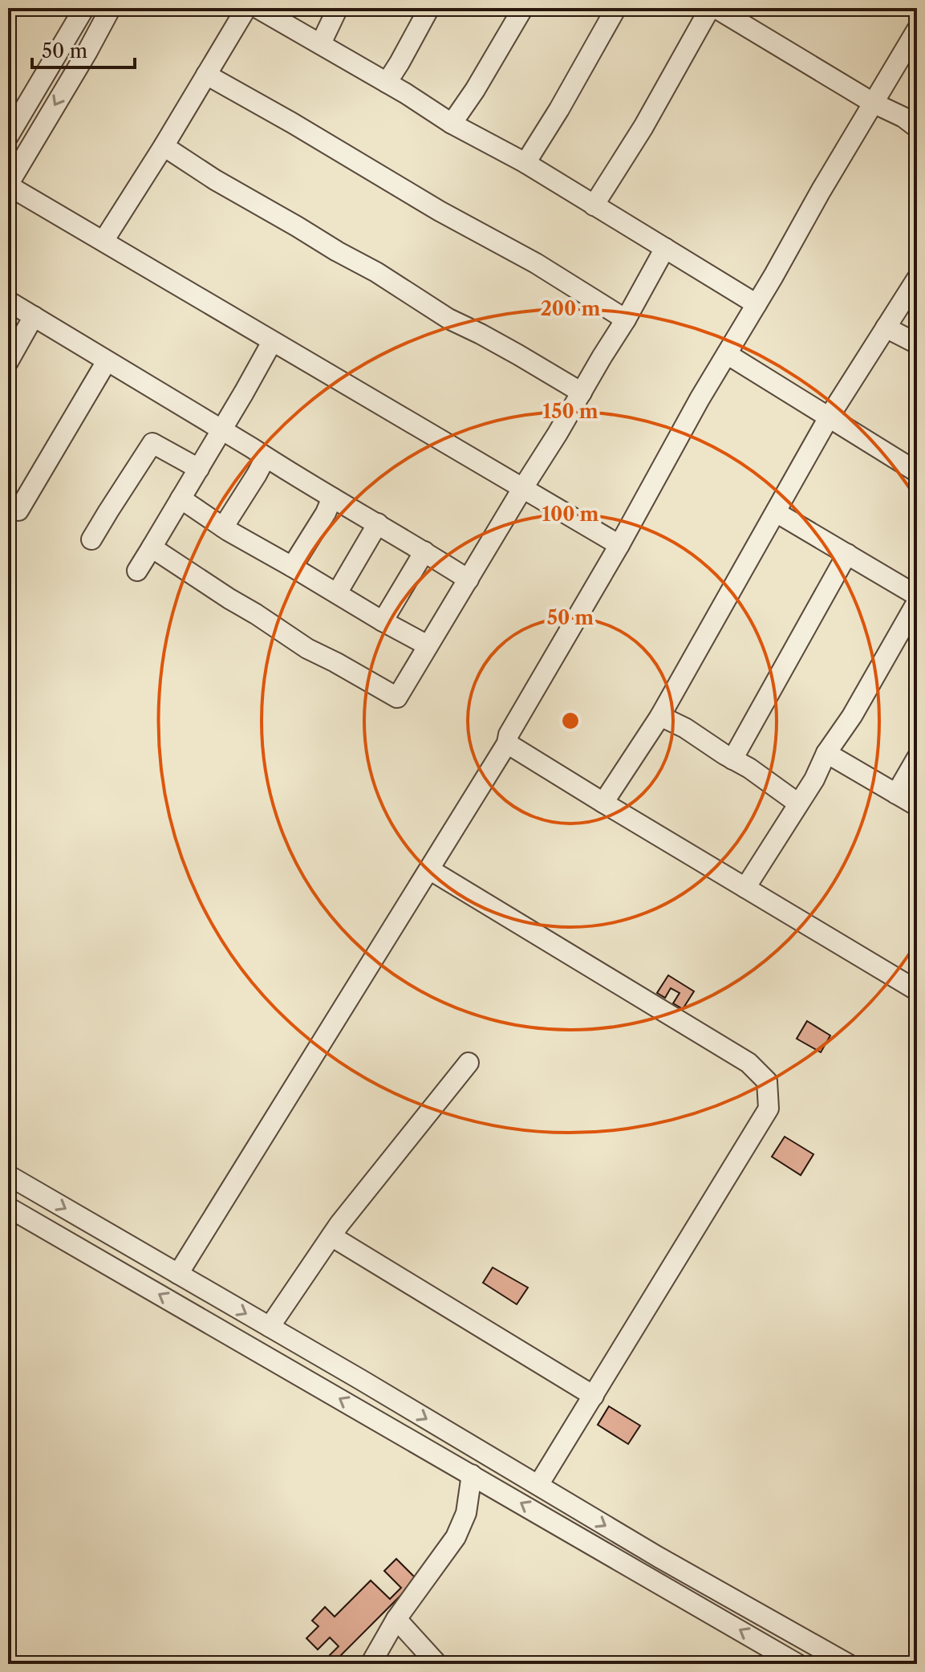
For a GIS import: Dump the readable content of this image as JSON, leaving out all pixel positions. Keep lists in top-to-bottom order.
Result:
{
  "scale_bar": "50 m",
  "rings": [
    "200 m",
    "150 m",
    "100 m",
    "50 m"
  ]
}
